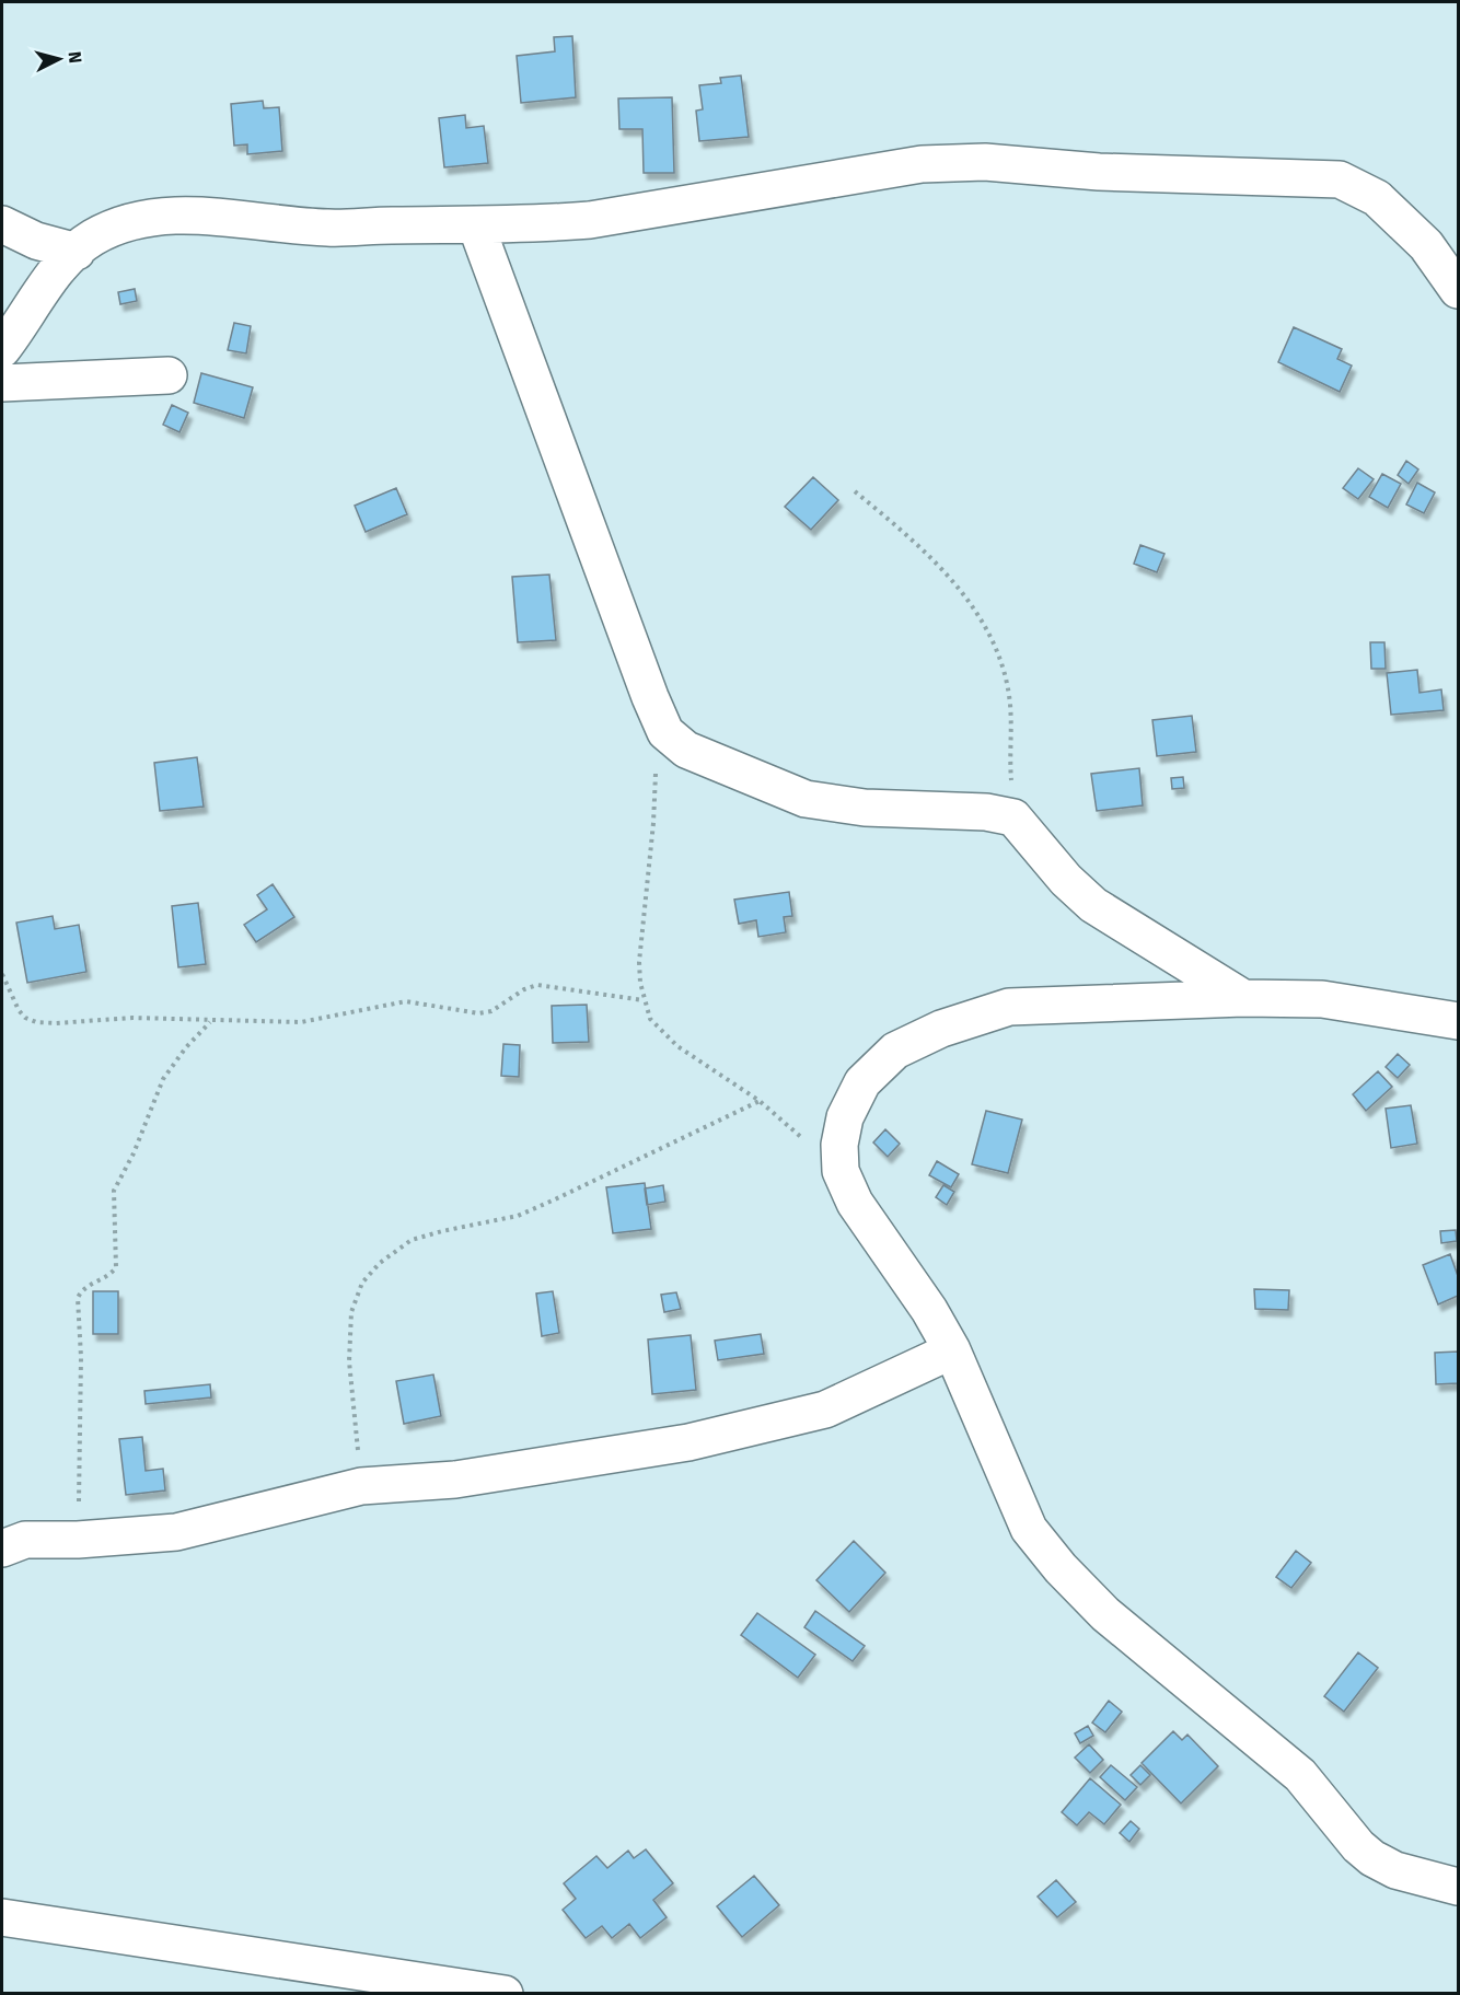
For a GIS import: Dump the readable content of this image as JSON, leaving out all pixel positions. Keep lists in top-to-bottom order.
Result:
{
  "north": "right"
}
